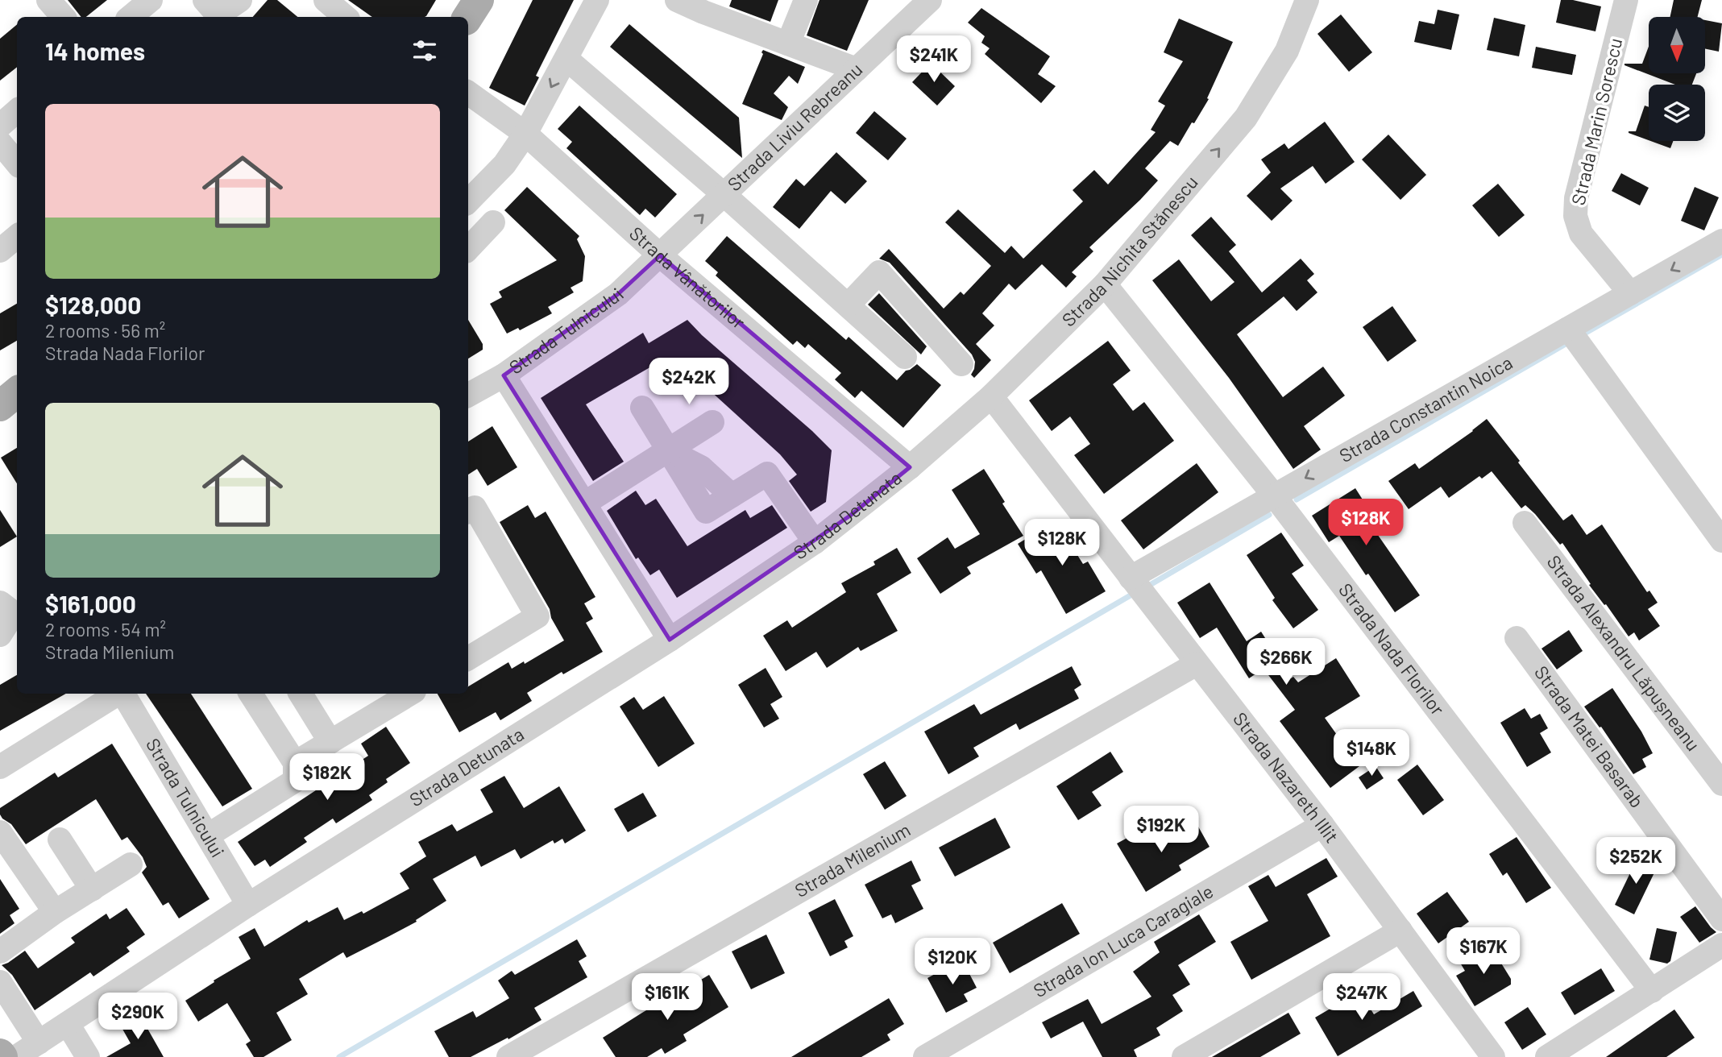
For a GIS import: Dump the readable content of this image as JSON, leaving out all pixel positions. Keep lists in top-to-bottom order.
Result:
{
  "streets": {
    "street": [
      "Strada Marin Sorescu",
      "Strada Liviu Rebreanu",
      "Strada Nichita Stănescu",
      "Strada Vânătorilor",
      "Strada Tulnicului",
      "Strada Constantin Noica",
      "Strada Detunata",
      "Strada Nada Florilor",
      "Strada Alexandru Lăpușneanu",
      "Strada Matei Basarab",
      "Strada Nazareth Illit",
      "Strada Milenium",
      "Strada Ion Luca Caragiale"
    ]
  },
  "crossings": [
    ["Strada Marin Sorescu", "Strada Constantin Noica"],
    ["Strada Liviu Rebreanu", "Strada Vânătorilor"],
    ["Strada Liviu Rebreanu", "Strada Tulnicului"],
    ["Strada Nichita Stănescu", "Strada Vânătorilor"],
    ["Strada Nichita Stănescu", "Strada Detunata"],
    ["Strada Nichita Stănescu", "Strada Nada Florilor"],
    ["Strada Nichita Stănescu", "Strada Nazareth Illit"],
    ["Strada Vânătorilor", "Strada Tulnicului"],
    ["Strada Vânătorilor", "Strada Detunata"],
    ["Strada Tulnicului", "Strada Detunata"],
    ["Strada Constantin Noica", "Strada Nada Florilor"],
    ["Strada Constantin Noica", "Strada Nazareth Illit"],
    ["Strada Nazareth Illit", "Strada Milenium"],
    ["Strada Nazareth Illit", "Strada Ion Luca Caragiale"]
  ],
  "one_way": ["Strada Nichita Stănescu", "Strada Constantin Noica"],
  "north": "bottom",
  "page": {
    "heading": "14 homes",
    "price": [
      "$241K",
      "$242K",
      "$128K",
      "$128K",
      "$266K",
      "$148K",
      "$182K",
      "$192K",
      "$252K",
      "$167K",
      "$120K",
      "$161K",
      "$247K",
      "$290K"
    ],
    "list": [
      {
        "name": "$128,000",
        "note": "2 rooms · 56 m² · Strada Nada Florilor"
      },
      {
        "name": "$161,000",
        "note": "2 rooms · 54 m² · Strada Milenium"
      }
    ]
  }
}
